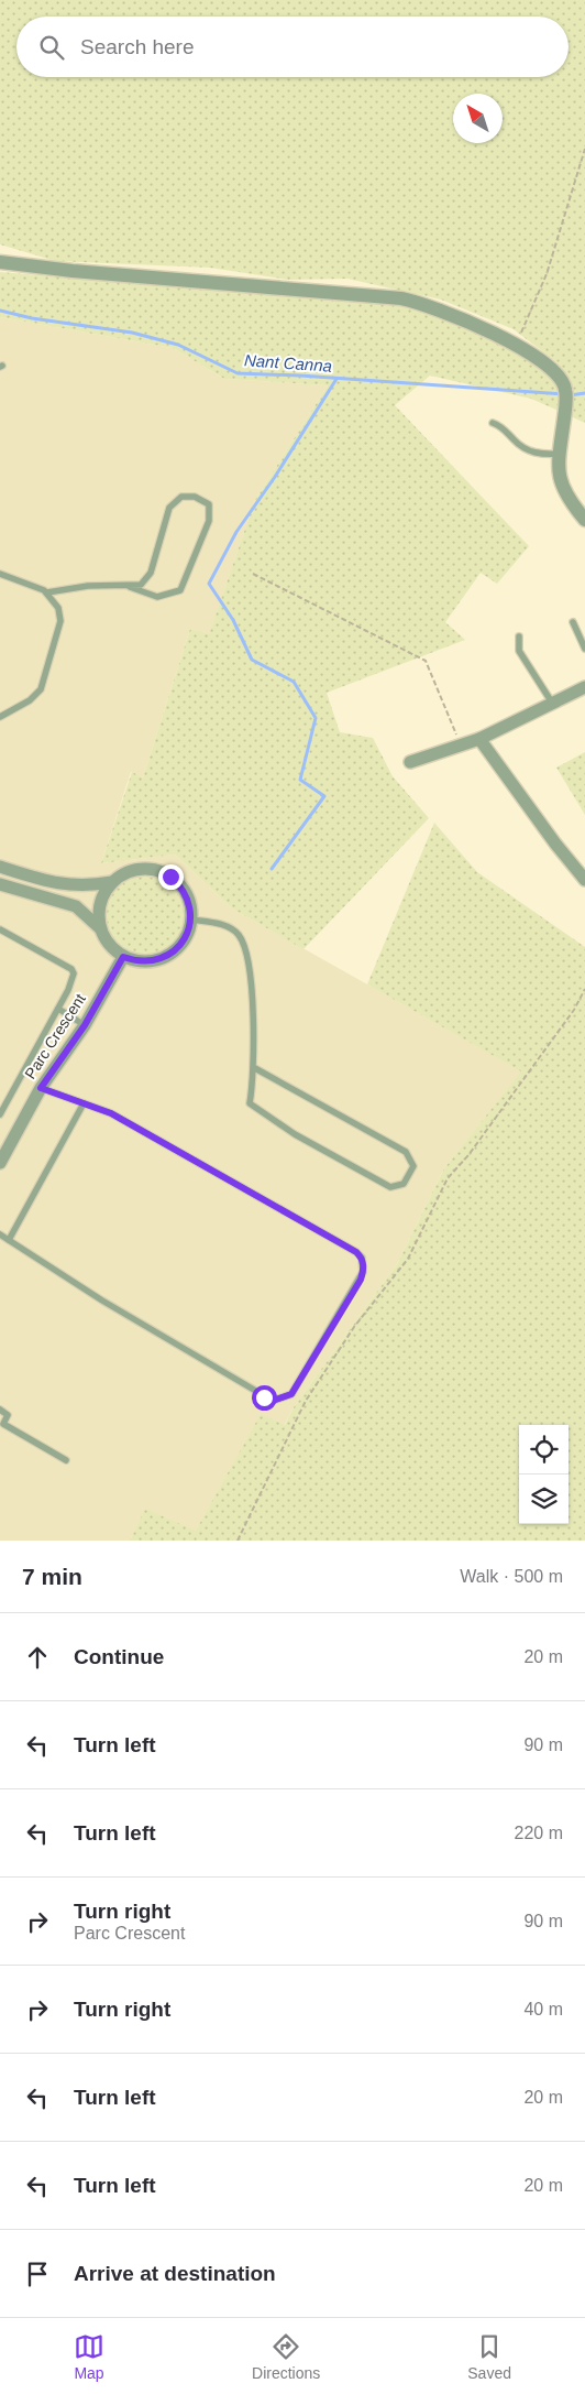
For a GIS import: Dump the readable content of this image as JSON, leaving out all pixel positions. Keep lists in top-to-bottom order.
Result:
{
  "streets": {
    "street": ["Parc Crescent"]
  },
  "water": ["Nant Canna"],
  "north": "top left",
  "page": {
    "search": "Search here",
    "heading": ["7 min", "Walk · 500 m"],
    "list": [
      ["Continue", "20 m"],
      ["Turn left", "90 m"],
      ["Turn left", "220 m"],
      ["Turn right", "Parc Crescent", "90 m"],
      ["Turn right", "40 m"],
      ["Turn left", "20 m"],
      ["Turn left", "20 m"],
      "Arrive at destination"
    ],
    "nav": ["Map", "Directions", "Saved"]
  }
}
